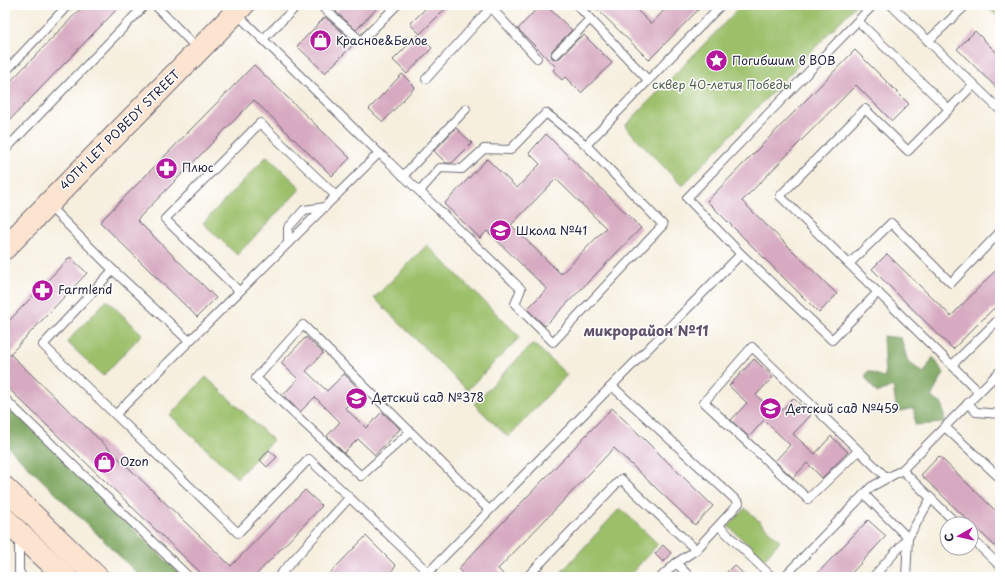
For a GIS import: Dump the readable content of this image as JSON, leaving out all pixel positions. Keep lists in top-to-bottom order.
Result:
{
  "streets": {
    "street": ["40TH LET POBEDY STREET"]
  },
  "districts": ["микрорайон №11"],
  "parks": ["сквер 40-летия Победы"],
  "places": {
    "shop": ["Красное&Белое", "Ozon"],
    "place": ["Погибшим в ВОВ"],
    "pharmacy": ["Плюс", "Farmlend"],
    "school or university": ["Школа №41", "Детский сад №378", "Детский сад №459"]
  },
  "north": "left"
}
